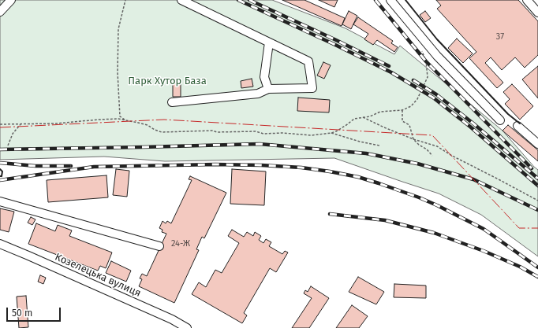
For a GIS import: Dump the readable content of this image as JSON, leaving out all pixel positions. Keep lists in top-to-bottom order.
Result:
{
  "streets": {
    "street": ["Козелецька вулиця"]
  },
  "parks": ["Парк Хутор База"],
  "house_numbers": ["37", "24-Ж"],
  "scale_bar": "50 m"
}
